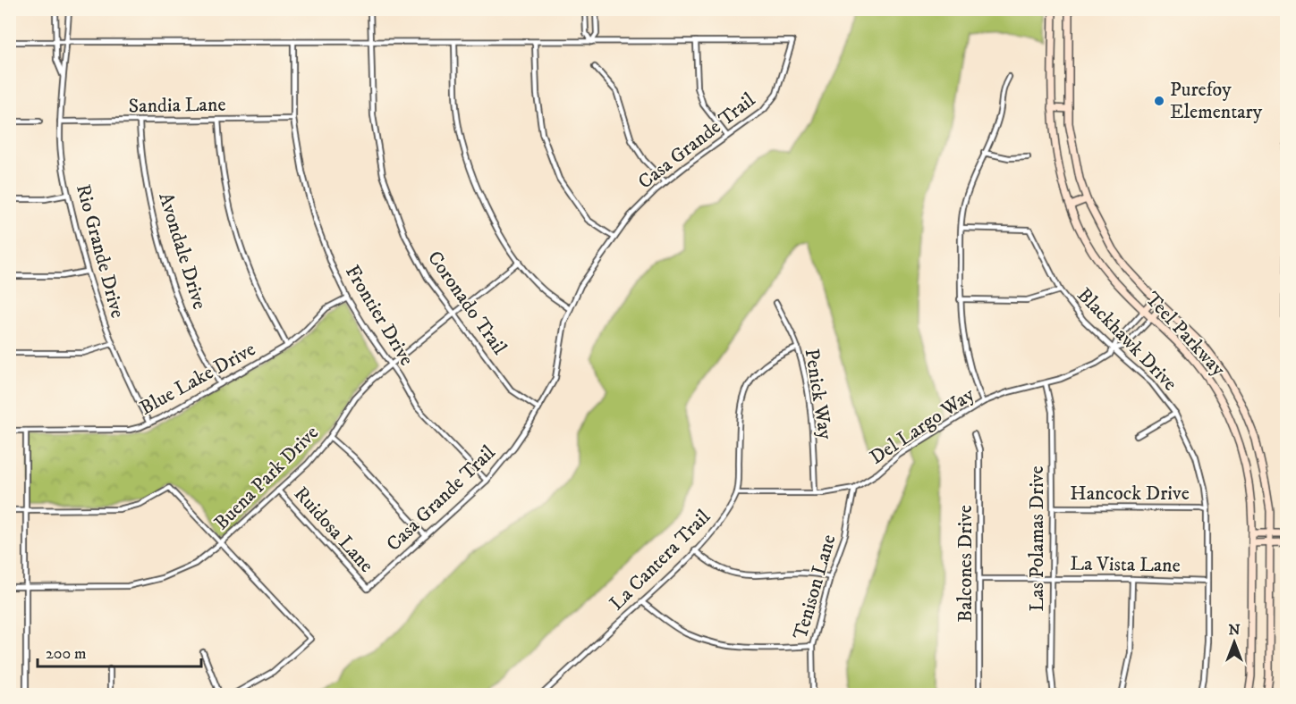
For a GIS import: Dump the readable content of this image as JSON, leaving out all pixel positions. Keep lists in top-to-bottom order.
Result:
{
  "streets": {
    "main road": ["Teel Parkway"],
    "street": [
      "Sandia Lane",
      "Casa Grande Trail",
      "Rio Grande Drive",
      "Avondale Drive",
      "Coronado Trail",
      "Frontier Drive",
      "Blackhawk Drive",
      "Blue Lake Drive",
      "Penick Way",
      "Del Largo Way",
      "Buena Park Drive",
      "Hancock Drive",
      "Ruidosa Lane",
      "Las Polamas Drive",
      "La Cantera Trail",
      "Balcones Drive",
      "La Vista Lane",
      "Tenison Lane"
    ]
  },
  "crossings": [
    ["Sandia Lane", "Rio Grande Drive"],
    ["Sandia Lane", "Avondale Drive"],
    ["Sandia Lane", "Frontier Drive"],
    ["Casa Grande Trail", "Coronado Trail"],
    ["Casa Grande Trail", "Frontier Drive"],
    ["Casa Grande Trail", "Ruidosa Lane"],
    ["Rio Grande Drive", "Blue Lake Drive"],
    ["Avondale Drive", "Blue Lake Drive"],
    ["Coronado Trail", "Buena Park Drive"],
    ["Frontier Drive", "Blue Lake Drive"],
    ["Frontier Drive", "Buena Park Drive"],
    ["Teel Parkway", "Del Largo Way"],
    ["Blackhawk Drive", "Del Largo Way"],
    ["Blackhawk Drive", "Hancock Drive"],
    ["Blackhawk Drive", "La Vista Lane"],
    ["Penick Way", "Del Largo Way"],
    ["Penick Way", "La Cantera Trail"],
    ["Del Largo Way", "Las Polamas Drive"],
    ["Del Largo Way", "La Cantera Trail"],
    ["Del Largo Way", "Tenison Lane"],
    ["Buena Park Drive", "Ruidosa Lane"],
    ["Hancock Drive", "Las Polamas Drive"],
    ["Las Polamas Drive", "La Vista Lane"],
    ["Balcones Drive", "La Vista Lane"]
  ],
  "places": ["Purefoy Elementary"],
  "scale_bar": "200 m",
  "north": "top"
}
